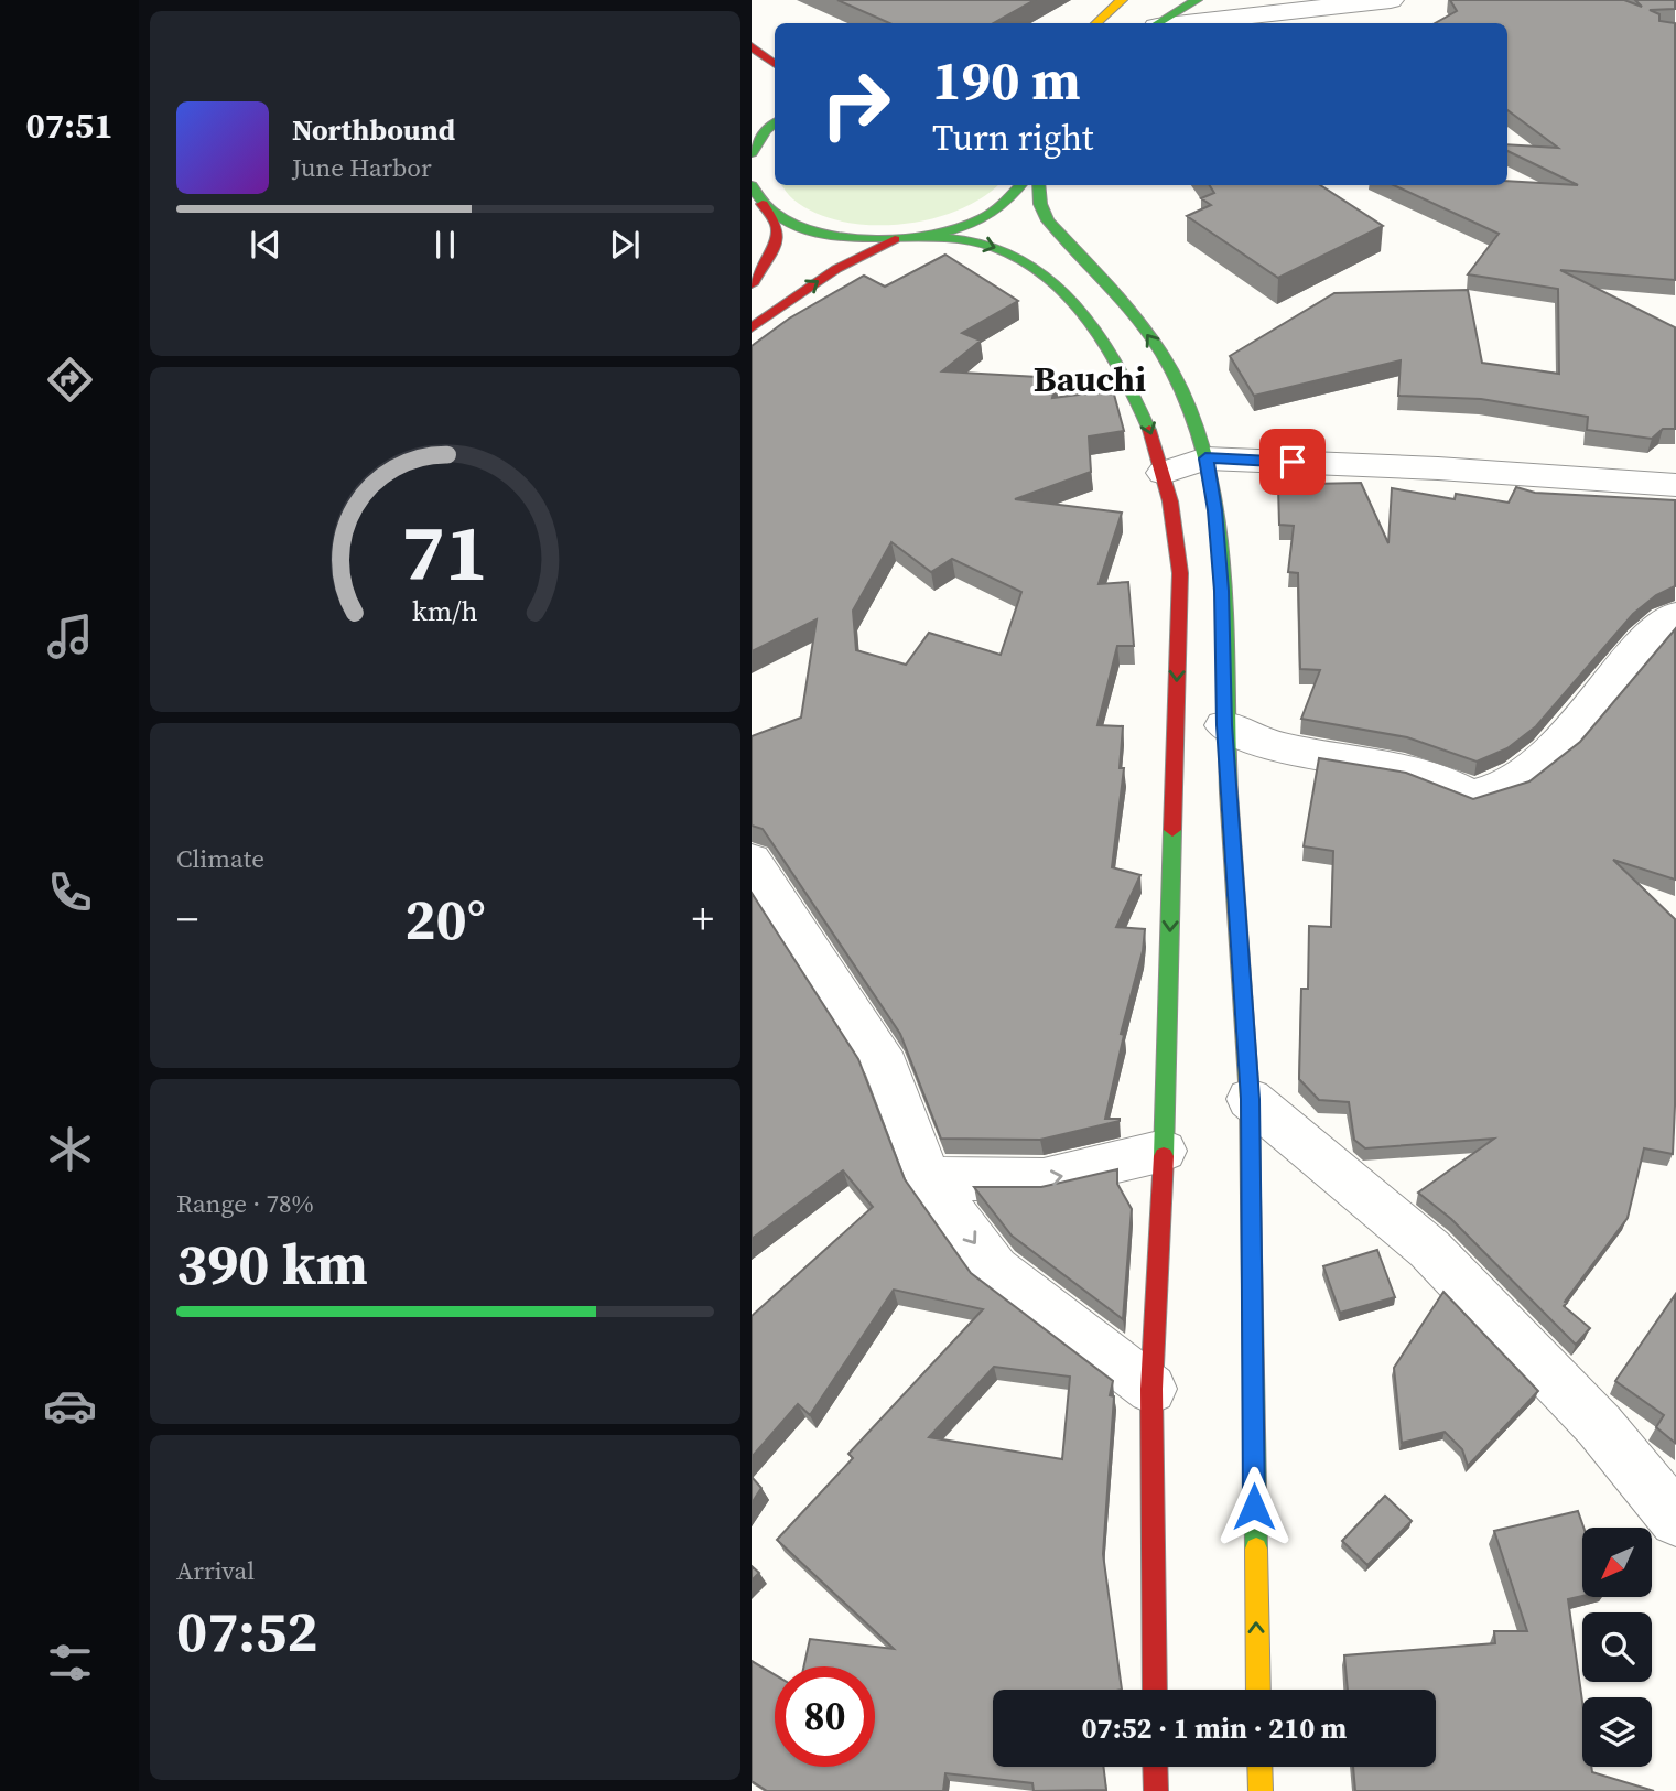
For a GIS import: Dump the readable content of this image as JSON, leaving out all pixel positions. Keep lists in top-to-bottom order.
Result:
{
  "districts": ["Bauchi"],
  "north": "bottom left",
  "page": {
    "tabs": "07:51",
    "turn": ["190 m", "Turn right"],
    "song": ["Northbound", "June Harbor"],
    "tile": [
      "Climate",
      ["Range · 78%", "390 km"],
      ["Arrival", "07:52"]
    ],
    "heat": ["−", "20°", "+"],
    "limit": "80",
    "trip": "07:52 · 1 min · 210 m",
    "gauge": ["71", "km/h"]
  }
}
